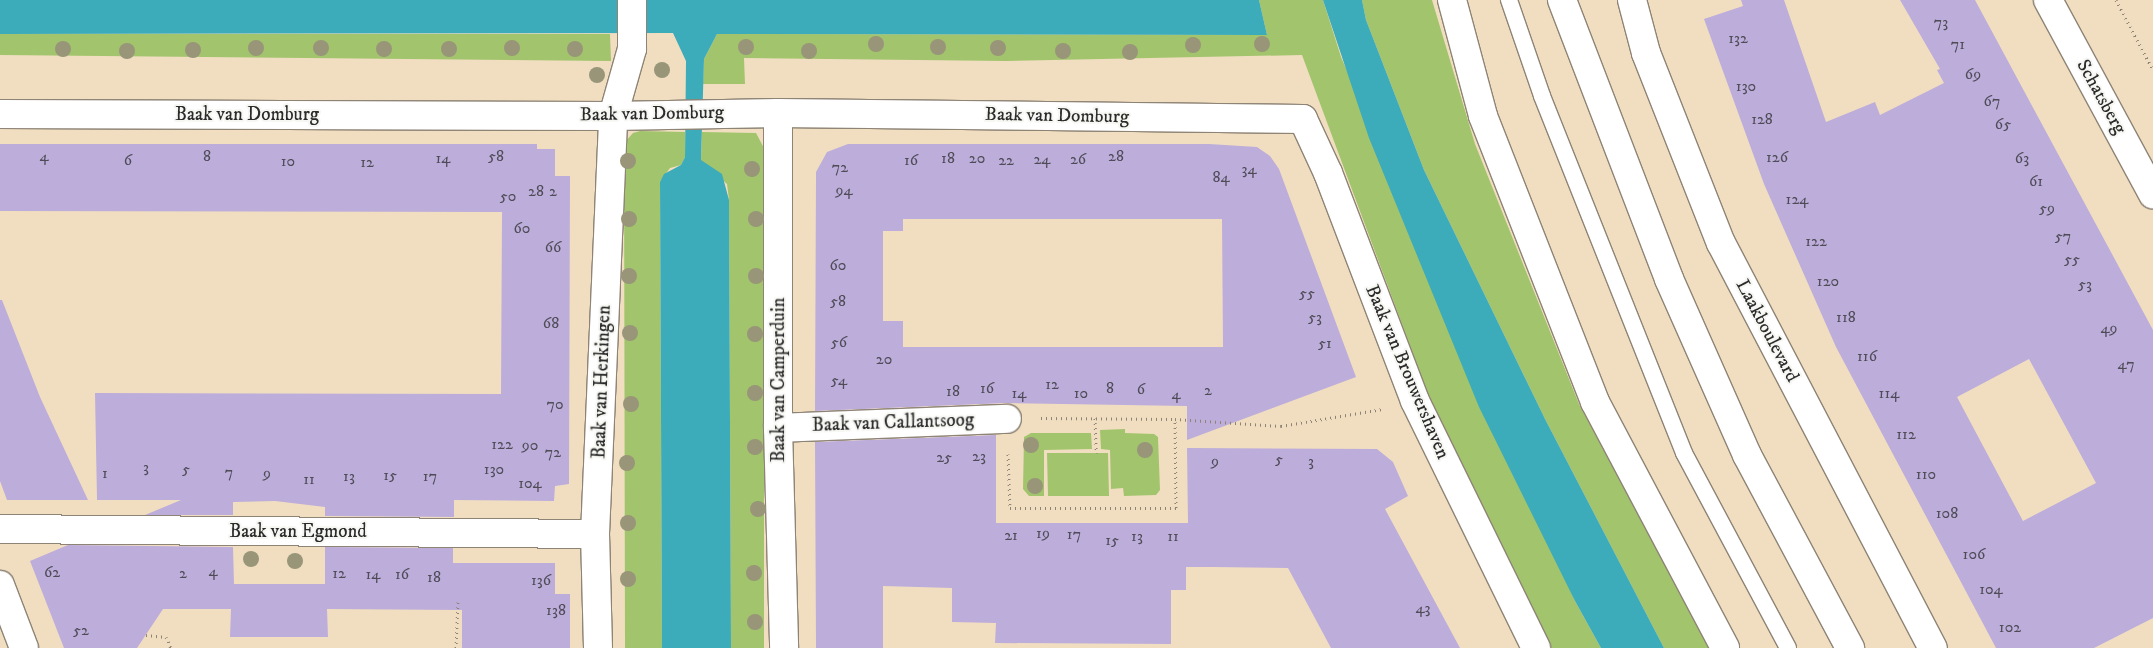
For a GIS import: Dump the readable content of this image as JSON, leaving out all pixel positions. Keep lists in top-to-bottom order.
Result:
{
  "streets": {
    "street": [
      "Schatsberg",
      "Baak van Domburg",
      "Laakboulevard",
      "Baak van Brouwershaven",
      "Baak van Camperduin",
      "Baak van Herkingen",
      "Baak van Callantsoog",
      "Baak van Egmond"
    ]
  },
  "crossings": [
    ["Baak van Domburg", "Baak van Brouwershaven"],
    ["Baak van Domburg", "Baak van Camperduin"],
    ["Baak van Domburg", "Baak van Herkingen"],
    ["Baak van Camperduin", "Baak van Callantsoog"],
    ["Baak van Herkingen", "Baak van Egmond"]
  ],
  "house_numbers": [
    "73",
    "132",
    "71",
    "69",
    "130",
    "67",
    "128",
    "65",
    "4",
    "8",
    "58",
    "28",
    "126",
    "14",
    "18",
    "20",
    "63",
    "24",
    "26",
    "6",
    "16",
    "22",
    "10",
    "12",
    "72",
    "34",
    "84",
    "61",
    "94",
    "28",
    "2",
    "50",
    "124",
    "59",
    "60",
    "57",
    "122",
    "66",
    "55",
    "60",
    "120",
    "53",
    "55",
    "58",
    "53",
    "118",
    "68",
    "49",
    "56",
    "51",
    "116",
    "20",
    "47",
    "54",
    "12",
    "16",
    "8",
    "6",
    "2",
    "18",
    "14",
    "10",
    "114",
    "4",
    "70",
    "112",
    "122",
    "90",
    "72",
    "23",
    "25",
    "5",
    "9",
    "3",
    "3",
    "5",
    "130",
    "7",
    "1",
    "9",
    "110",
    "15",
    "13",
    "17",
    "11",
    "104",
    "108",
    "19",
    "17",
    "21",
    "13",
    "11",
    "15",
    "106",
    "4",
    "62",
    "2",
    "12",
    "14",
    "16",
    "18",
    "136",
    "104",
    "43",
    "138",
    "102",
    "52"
  ]
}
